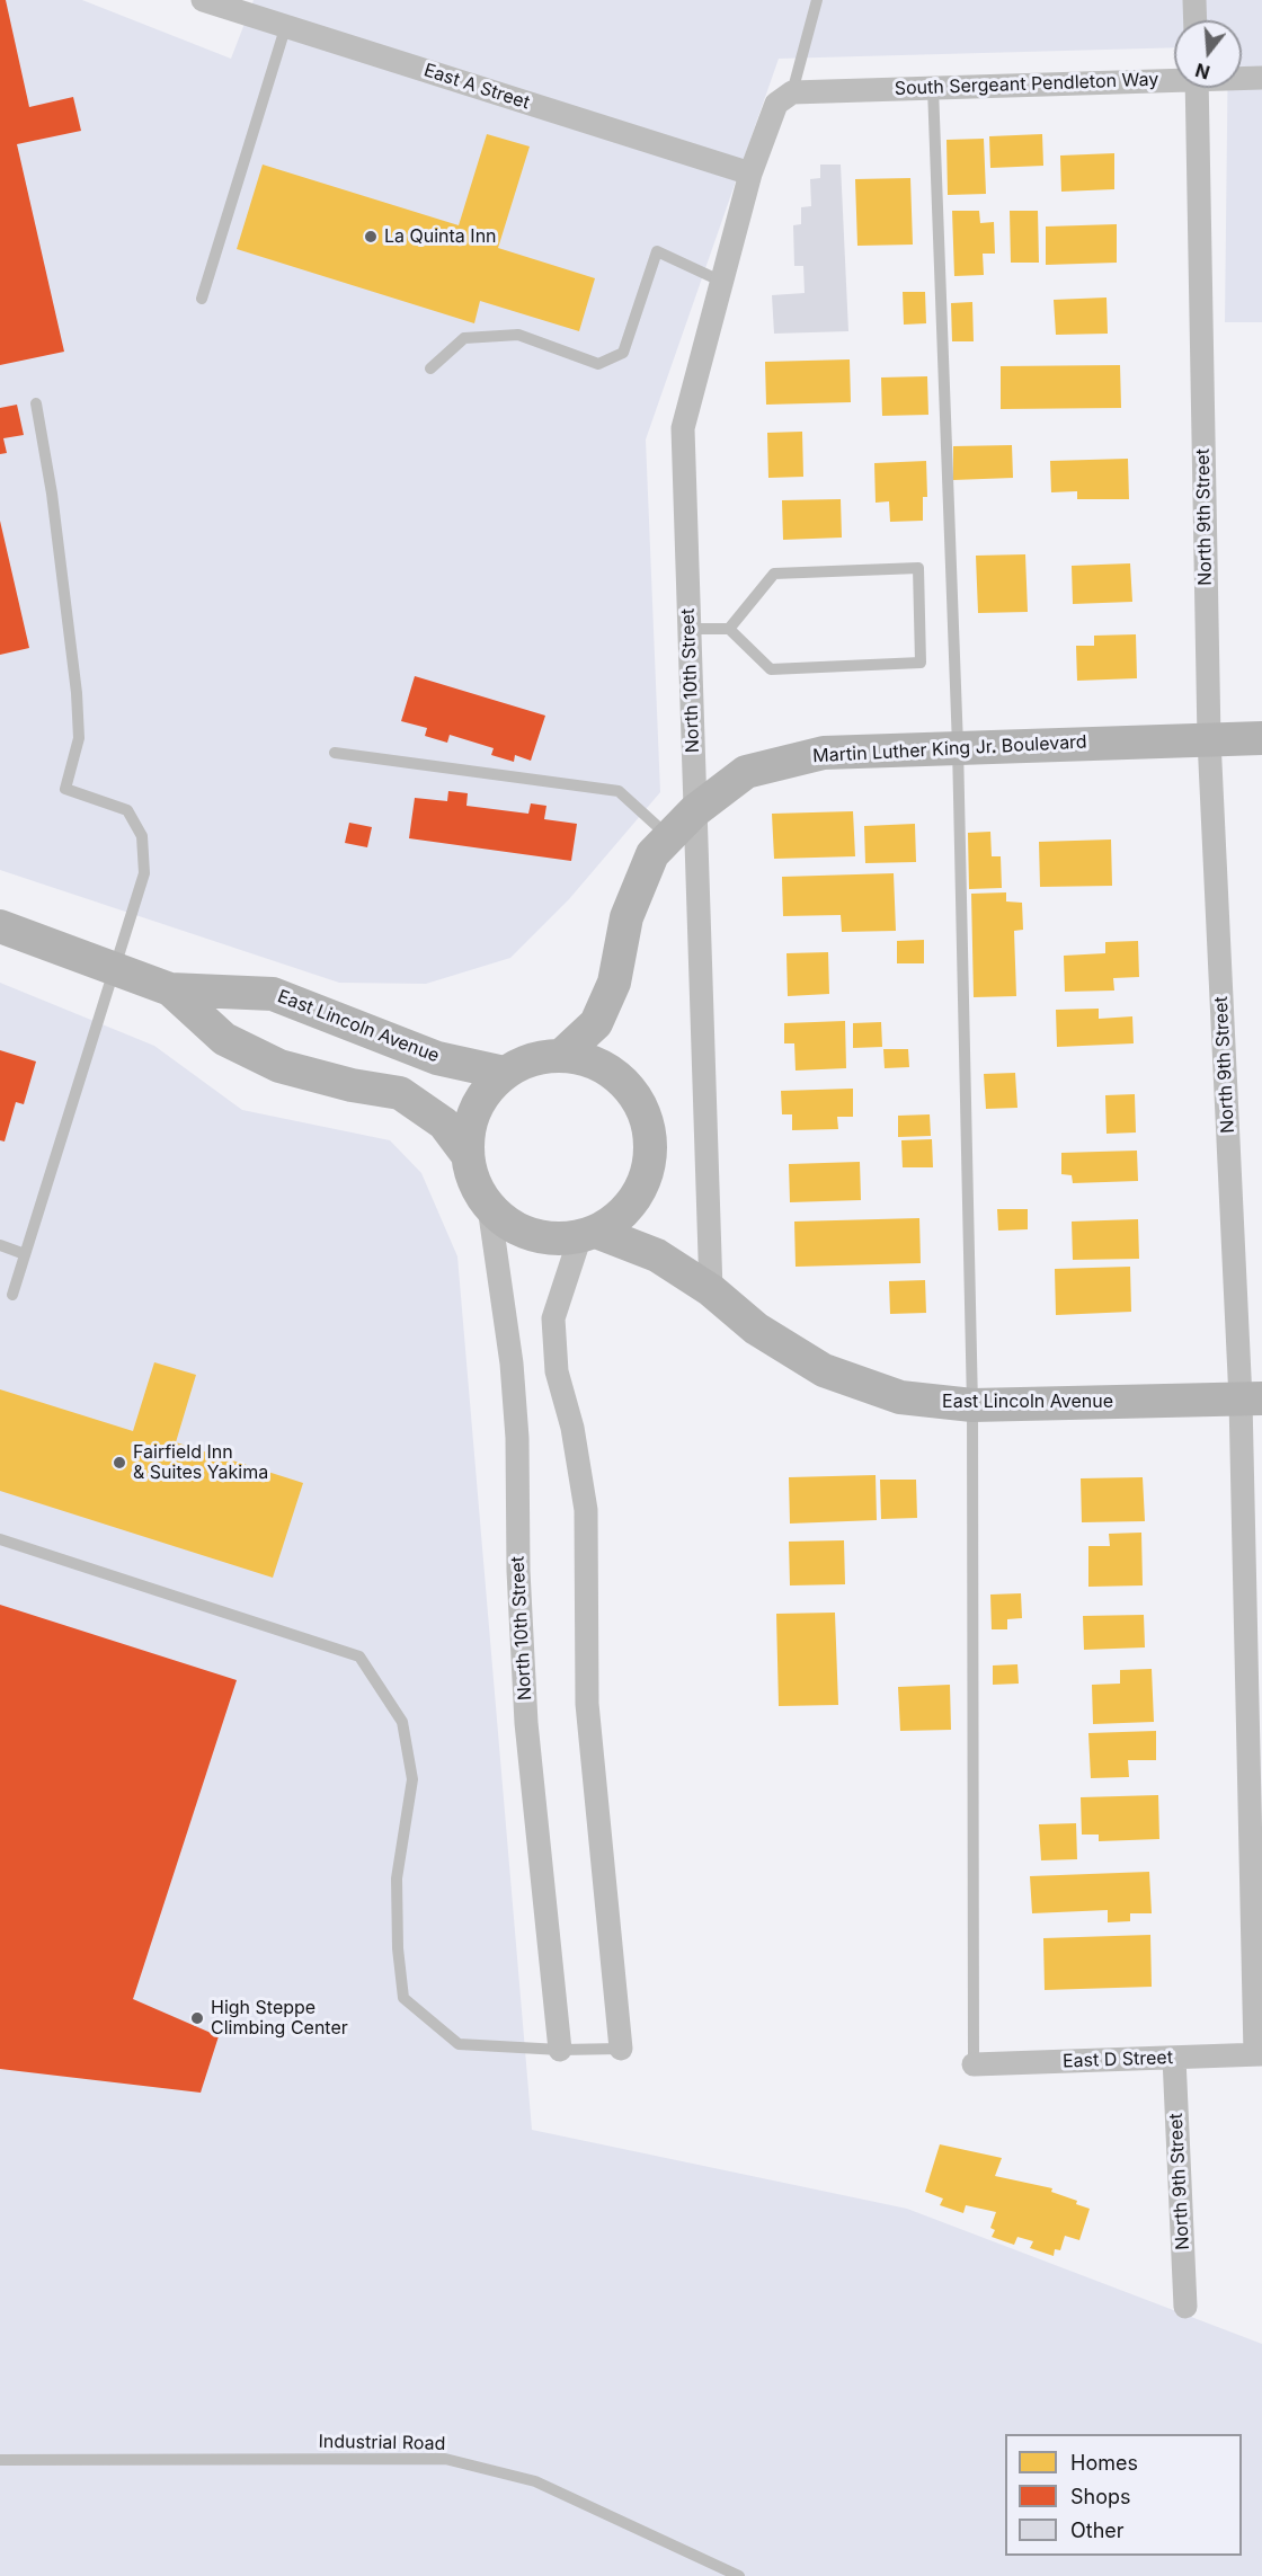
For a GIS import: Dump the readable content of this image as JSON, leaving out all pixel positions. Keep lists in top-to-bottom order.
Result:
{
  "streets": {
    "street": [
      "South Sergeant Pendleton Way",
      "East A Street",
      "North 9th Street",
      "North 10th Street",
      "Martin Luther King Jr. Boulevard",
      "East Lincoln Avenue",
      "East D Street"
    ],
    "lane": ["Industrial Road"]
  },
  "crossings": [
    ["South Sergeant Pendleton Way", "North 10th Street"],
    ["East A Street", "North 10th Street"],
    ["North 9th Street", "Martin Luther King Jr. Boulevard"],
    ["North 9th Street", "East Lincoln Avenue"],
    ["North 9th Street", "East D Street"],
    ["North 10th Street", "Martin Luther King Jr. Boulevard"],
    ["North 10th Street", "East Lincoln Avenue"],
    ["Martin Luther King Jr. Boulevard", "East Lincoln Avenue"]
  ],
  "places": ["La Quinta Inn", "Fairfield Inn & Suites Yakima", "High Steppe Climbing Center"],
  "legend": ["Homes", "Shops", "Other"],
  "north": "bottom"
}
